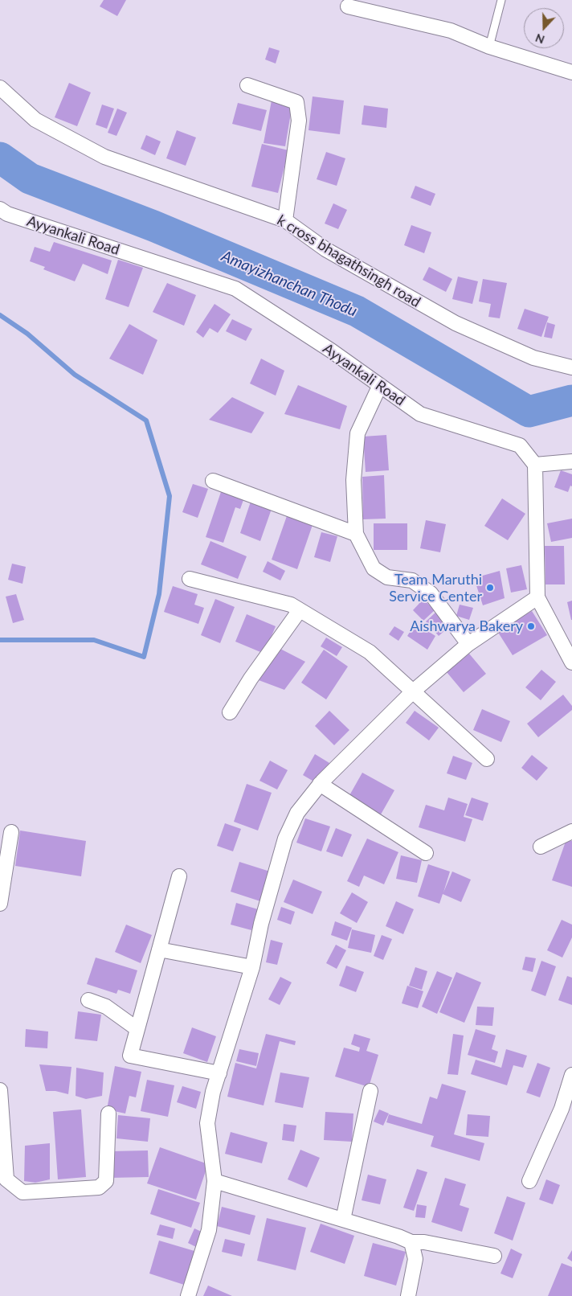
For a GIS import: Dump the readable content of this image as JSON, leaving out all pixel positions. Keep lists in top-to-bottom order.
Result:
{
  "streets": {
    "street": ["Ayyankali Road", "k cross bhagathsingh road"]
  },
  "water": ["Amayizhanchan Thodu"],
  "places": ["Team Maruthi Service Center", "Aishwarya Bakery"],
  "north": "bottom"
}
